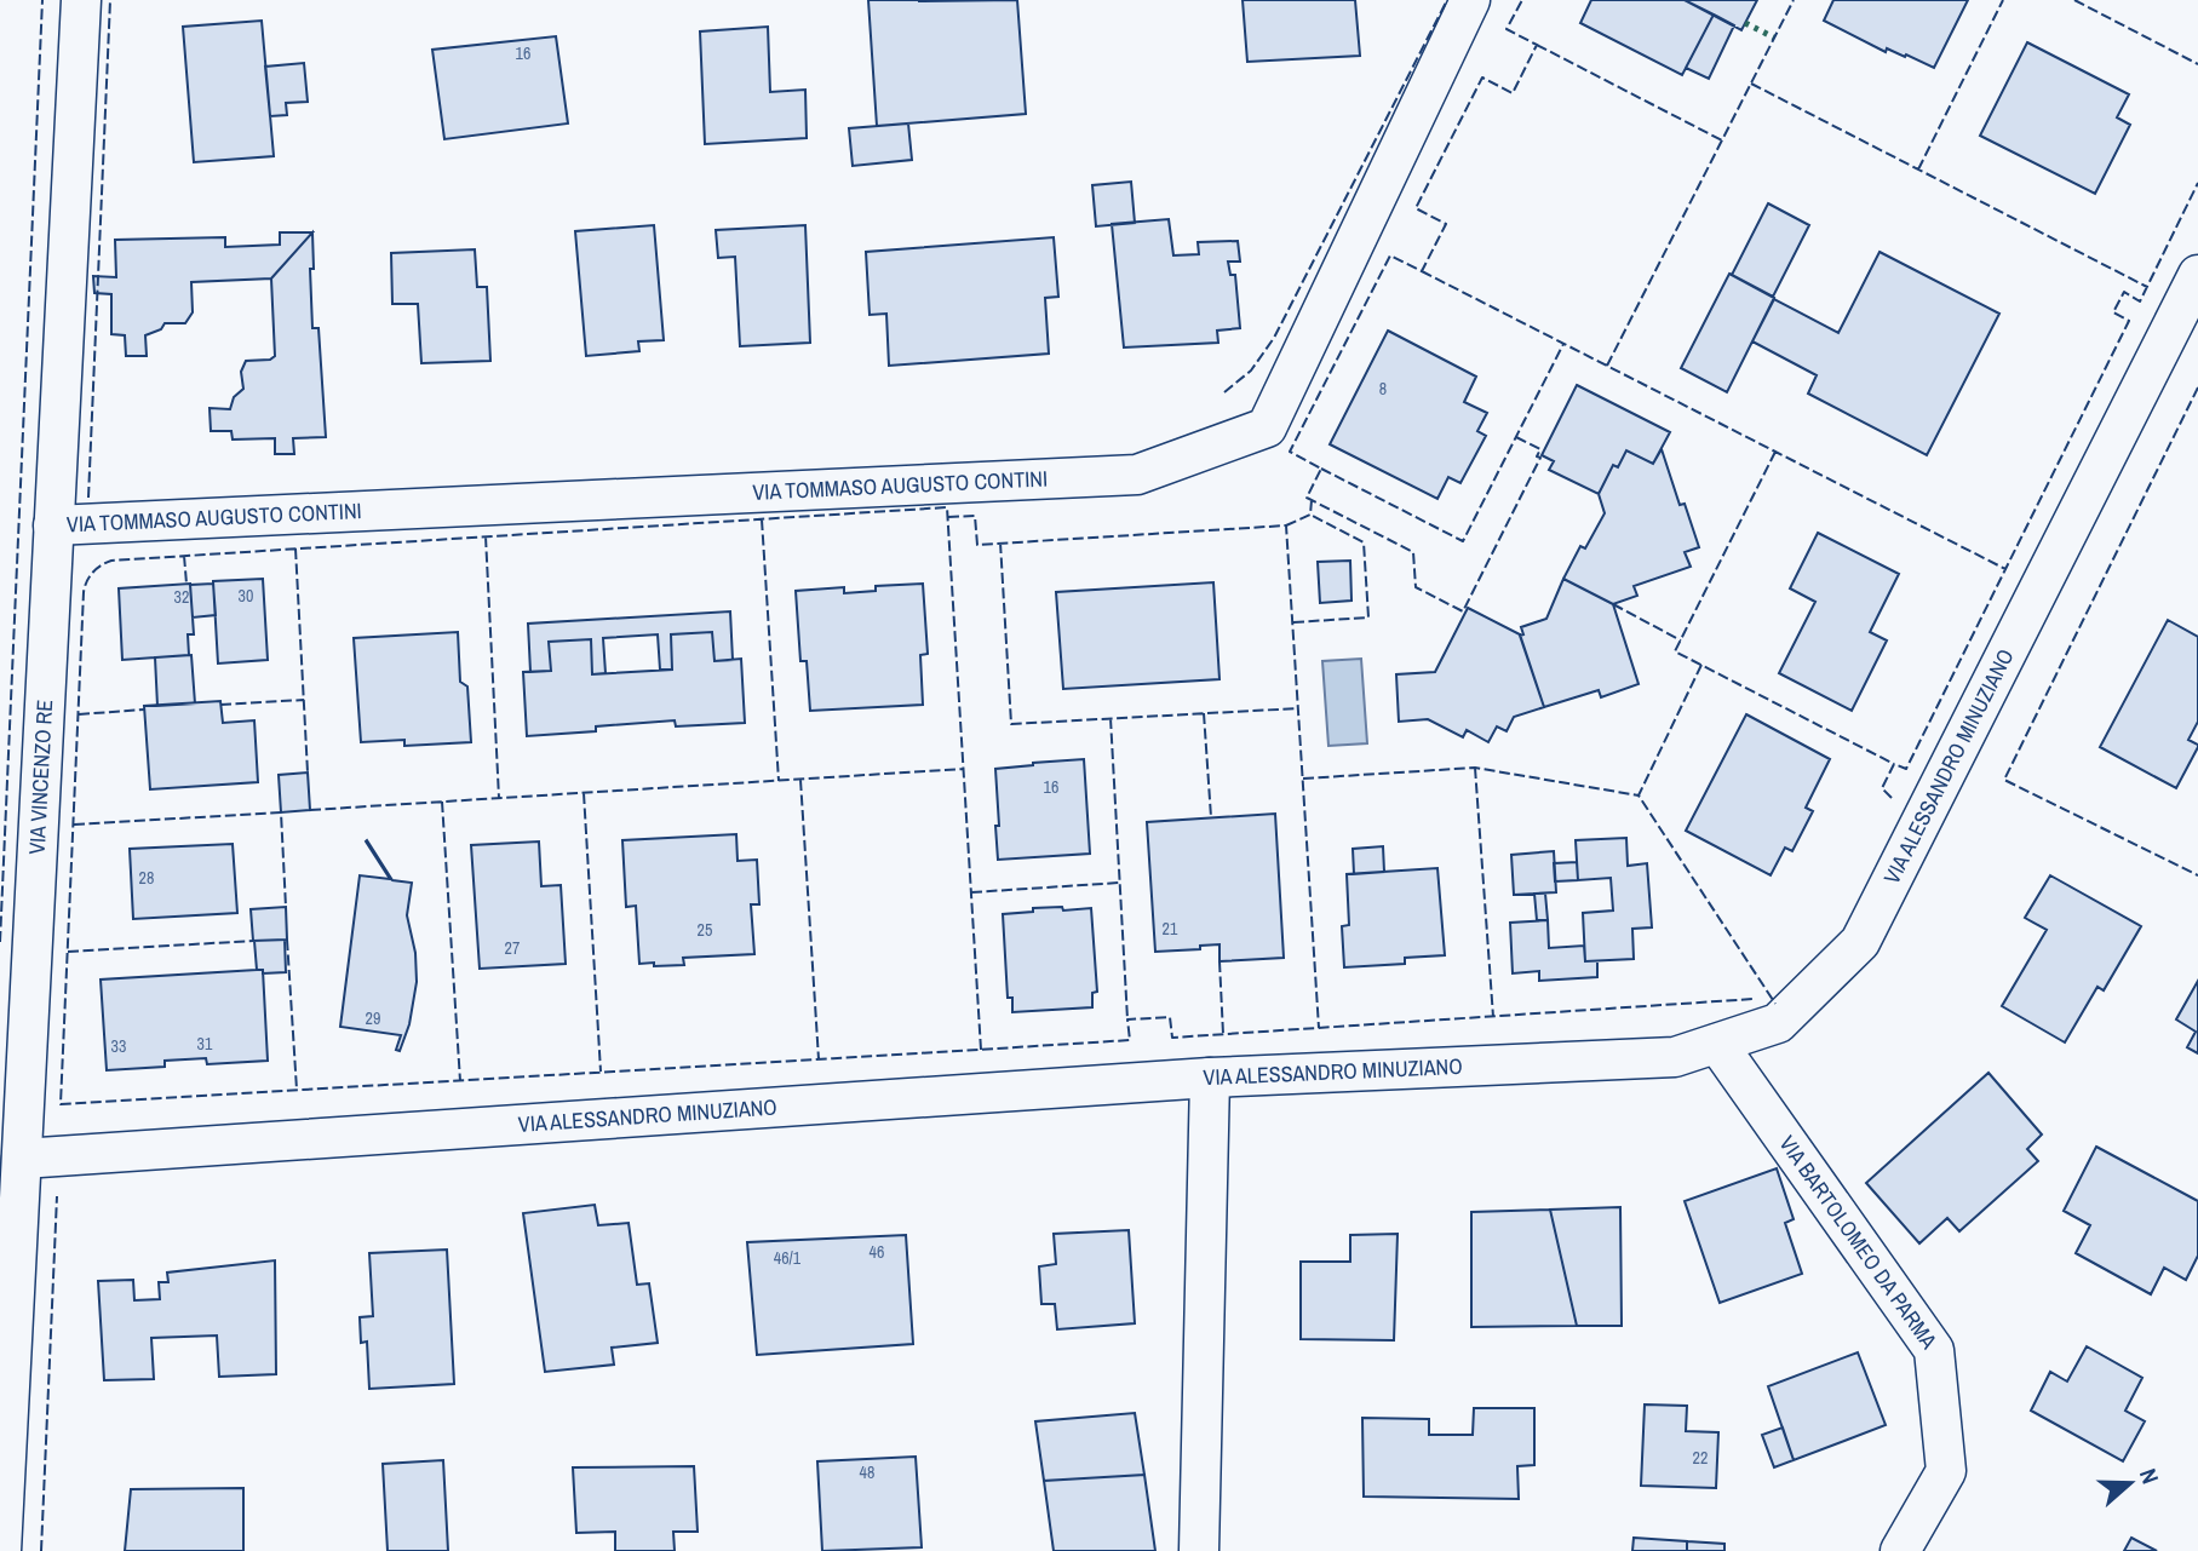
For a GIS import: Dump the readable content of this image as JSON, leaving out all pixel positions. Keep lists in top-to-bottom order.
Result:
{
  "streets": {
    "street": [
      "VIA TOMMASO AUGUSTO CONTINI",
      "VIA ALESSANDRO MINUZIANO",
      "VIA VINCENZO RE",
      "VIA BARTOLOMEO DA PARMA"
    ]
  },
  "crossings": [
    ["VIA TOMMASO AUGUSTO CONTINI", "VIA VINCENZO RE"],
    ["VIA ALESSANDRO MINUZIANO", "VIA VINCENZO RE"],
    ["VIA ALESSANDRO MINUZIANO", "VIA BARTOLOMEO DA PARMA"]
  ],
  "house_numbers": [
    "16",
    "8",
    "30",
    "32",
    "16",
    "28",
    "21",
    "25",
    "27",
    "29",
    "31",
    "33",
    "46",
    "46/1",
    "22",
    "48"
  ],
  "north": "right"
}
